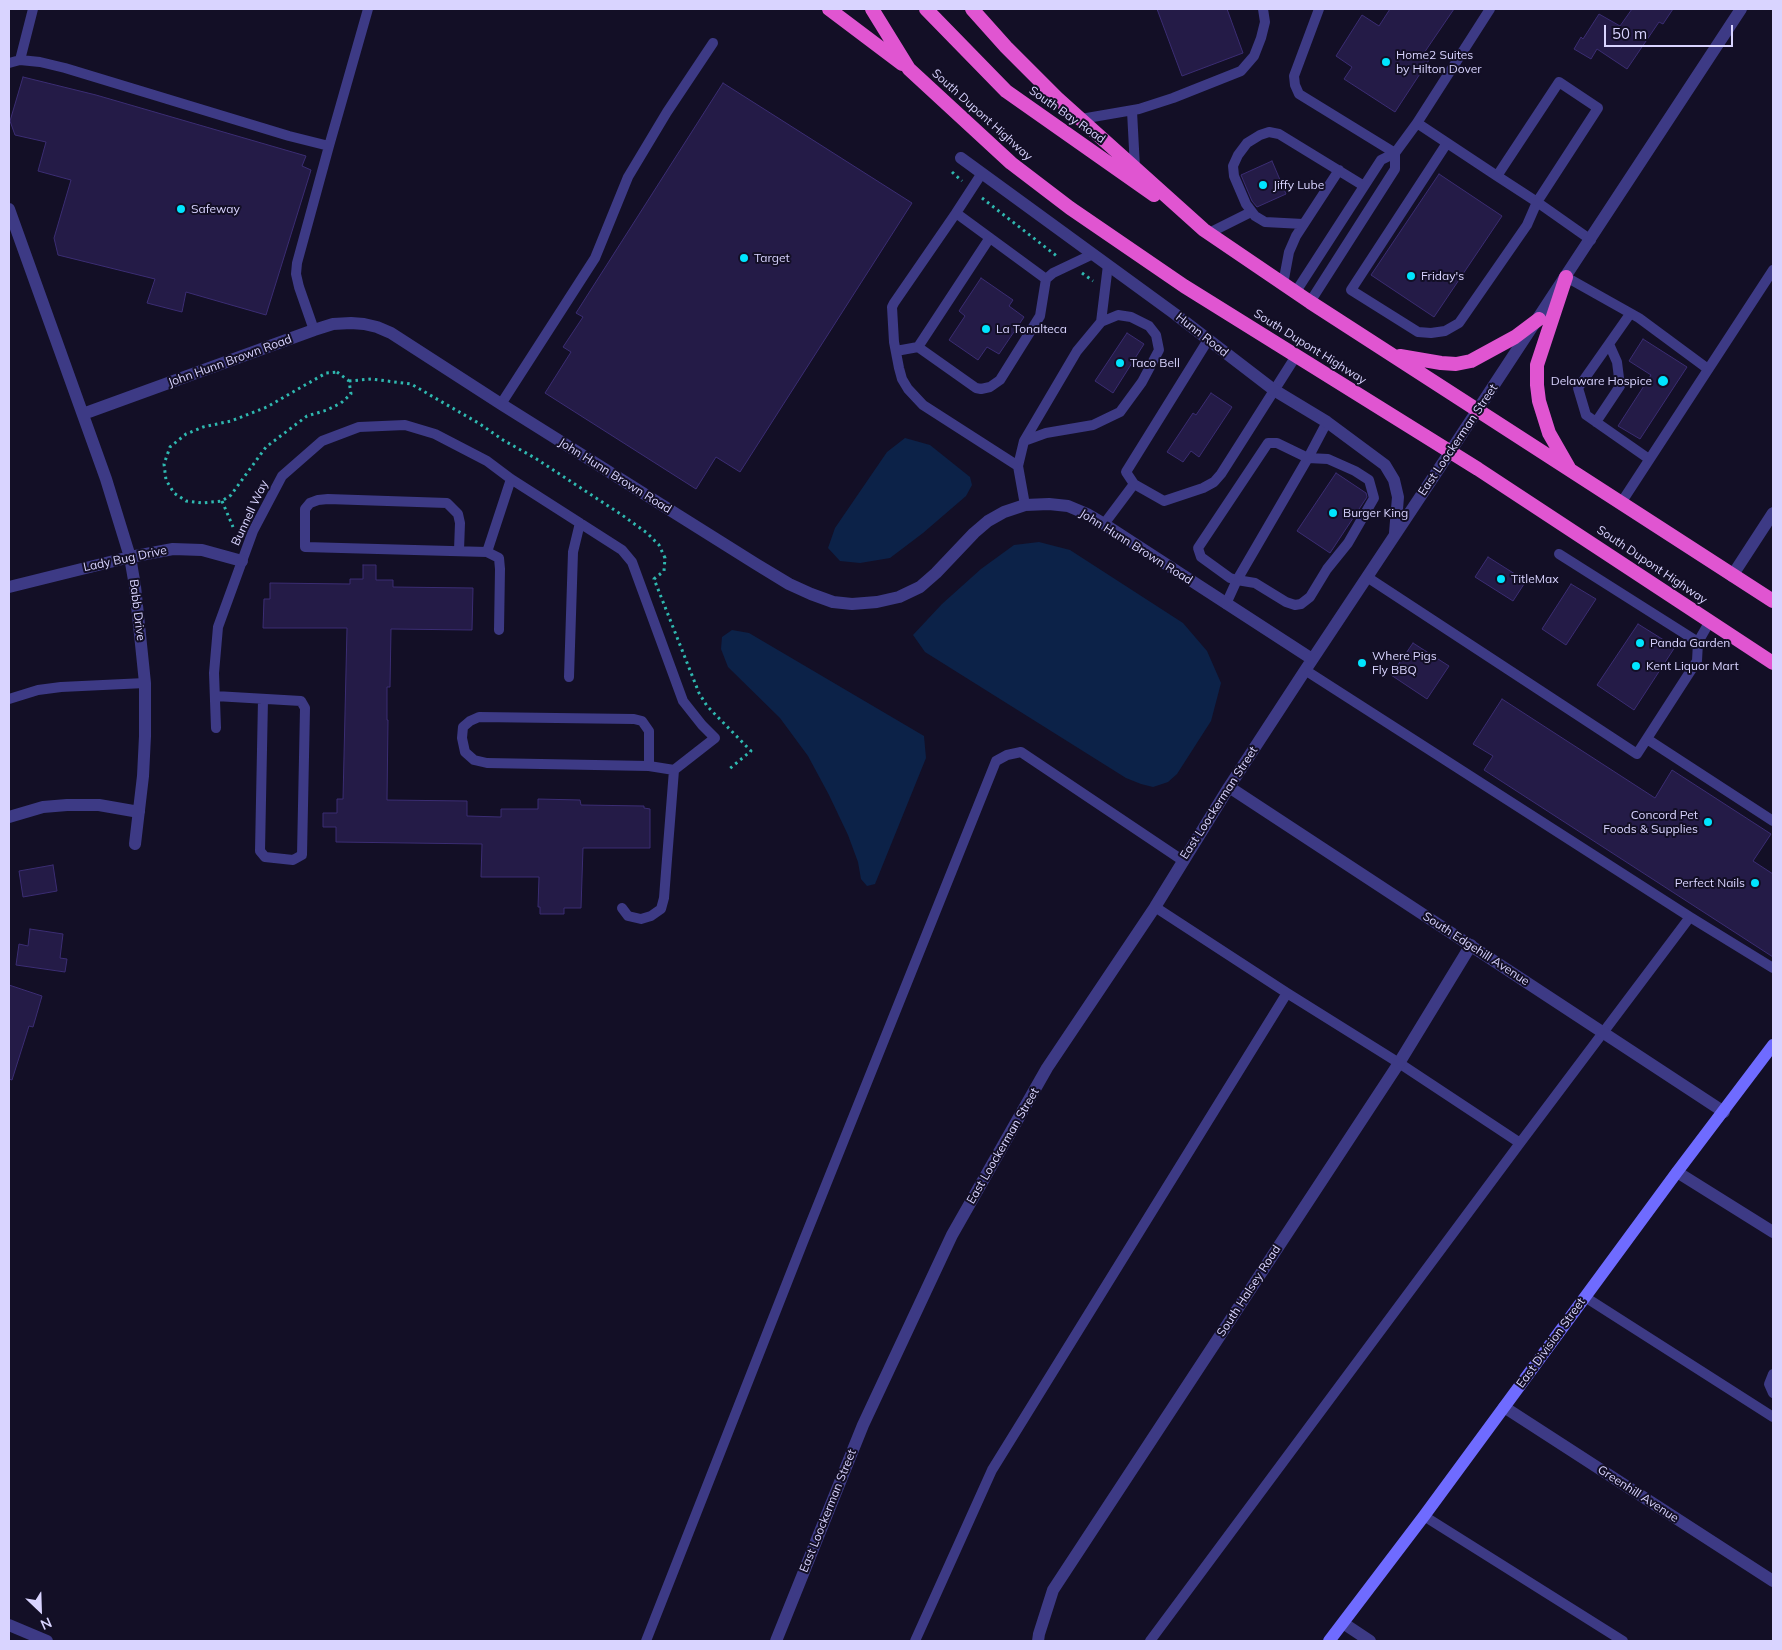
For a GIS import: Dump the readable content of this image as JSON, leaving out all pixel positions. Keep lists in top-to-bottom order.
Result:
{
  "streets": {
    "highway": ["South Dupont Highway", "South Bay Road"],
    "main road": ["East Division Street"],
    "street": [
      "Hunn Road",
      "John Hunn Brown Road",
      "East Loockerman Street",
      "Lady Bug Drive",
      "Babb Drive",
      "South Edgehill Avenue",
      "South Halsey Road",
      "Greenhill Avenue"
    ],
    "lane": ["Bunnell Way"]
  },
  "crossings": [
    ["South Dupont Highway", "East Loockerman Street"],
    ["Hunn Road", "East Loockerman Street"],
    ["John Hunn Brown Road", "East Loockerman Street"],
    ["John Hunn Brown Road", "Babb Drive"],
    ["East Loockerman Street", "South Edgehill Avenue"],
    ["Bunnell Way", "Lady Bug Drive"],
    ["Lady Bug Drive", "Babb Drive"],
    ["South Edgehill Avenue", "South Halsey Road"],
    ["South Edgehill Avenue", "East Division Street"],
    ["East Division Street", "Greenhill Avenue"]
  ],
  "places": [
    "Home2 Suites by Hilton Dover",
    "Jiffy Lube",
    "Safeway",
    "Target",
    "Friday's",
    "La Tonalteca",
    "Taco Bell",
    "Delaware Hospice",
    "Burger King",
    "TitleMax",
    "Panda Garden",
    "Where Pigs Fly BBQ",
    "Kent Liquor Mart",
    "Concord Pet Foods & Supplies",
    "Perfect Nails"
  ],
  "scale_bar": "50 m",
  "north": "bottom right"
}
